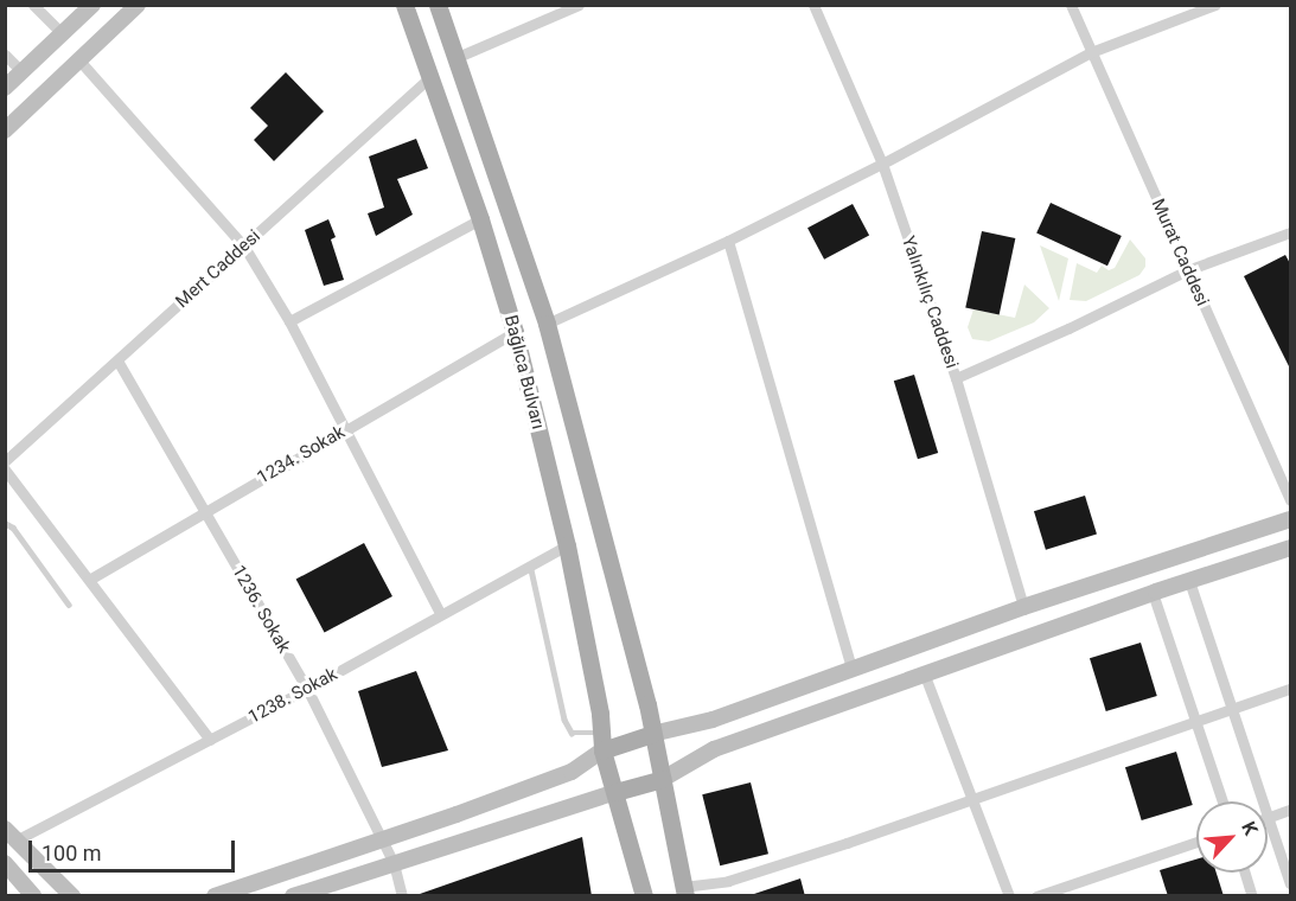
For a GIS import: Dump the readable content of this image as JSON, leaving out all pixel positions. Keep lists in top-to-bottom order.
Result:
{
  "streets": {
    "main road": ["Bağlıca Bulvarı"],
    "street": [
      "Murat Caddesi",
      "Mert Caddesi",
      "Yalınkılıç Caddesi",
      "1234. Sokak",
      "1236. Sokak",
      "1238. Sokak"
    ]
  },
  "crossings": [
    ["Mert Caddesi", "Bağlıca Bulvarı"],
    ["Mert Caddesi", "1236. Sokak"],
    ["Bağlıca Bulvarı", "1234. Sokak"],
    ["Bağlıca Bulvarı", "1238. Sokak"],
    ["1234. Sokak", "1236. Sokak"],
    ["1236. Sokak", "1238. Sokak"]
  ],
  "scale_bar": "100 m",
  "north": "top right"
}
